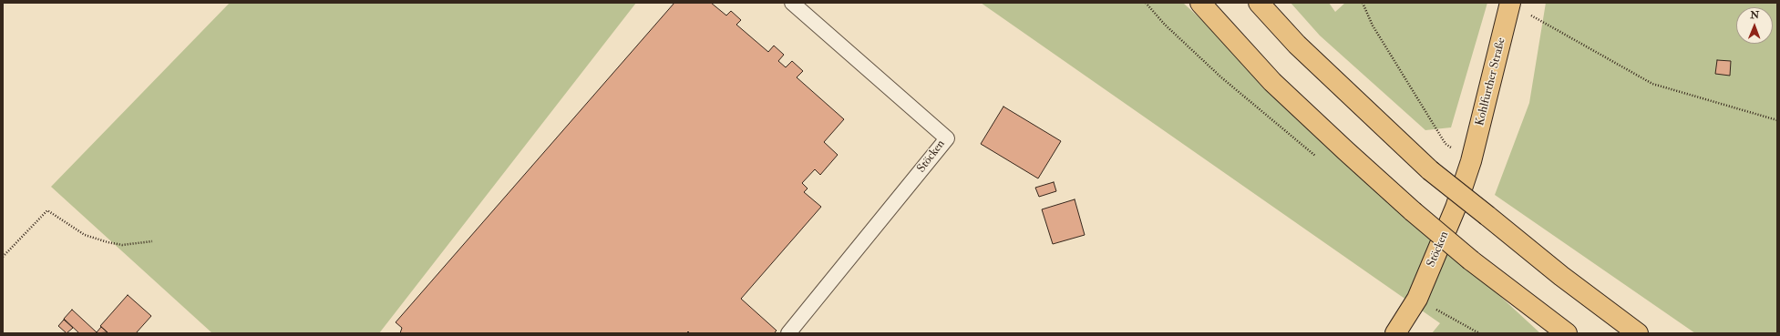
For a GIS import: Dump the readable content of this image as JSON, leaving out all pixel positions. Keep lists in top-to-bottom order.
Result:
{
  "streets": {
    "main road": ["Kohlfurther Straße", "Stöcken"]
  },
  "crossings": [
    ["Kohlfurther Straße", "Stöcken"]
  ],
  "north": "top"
}
